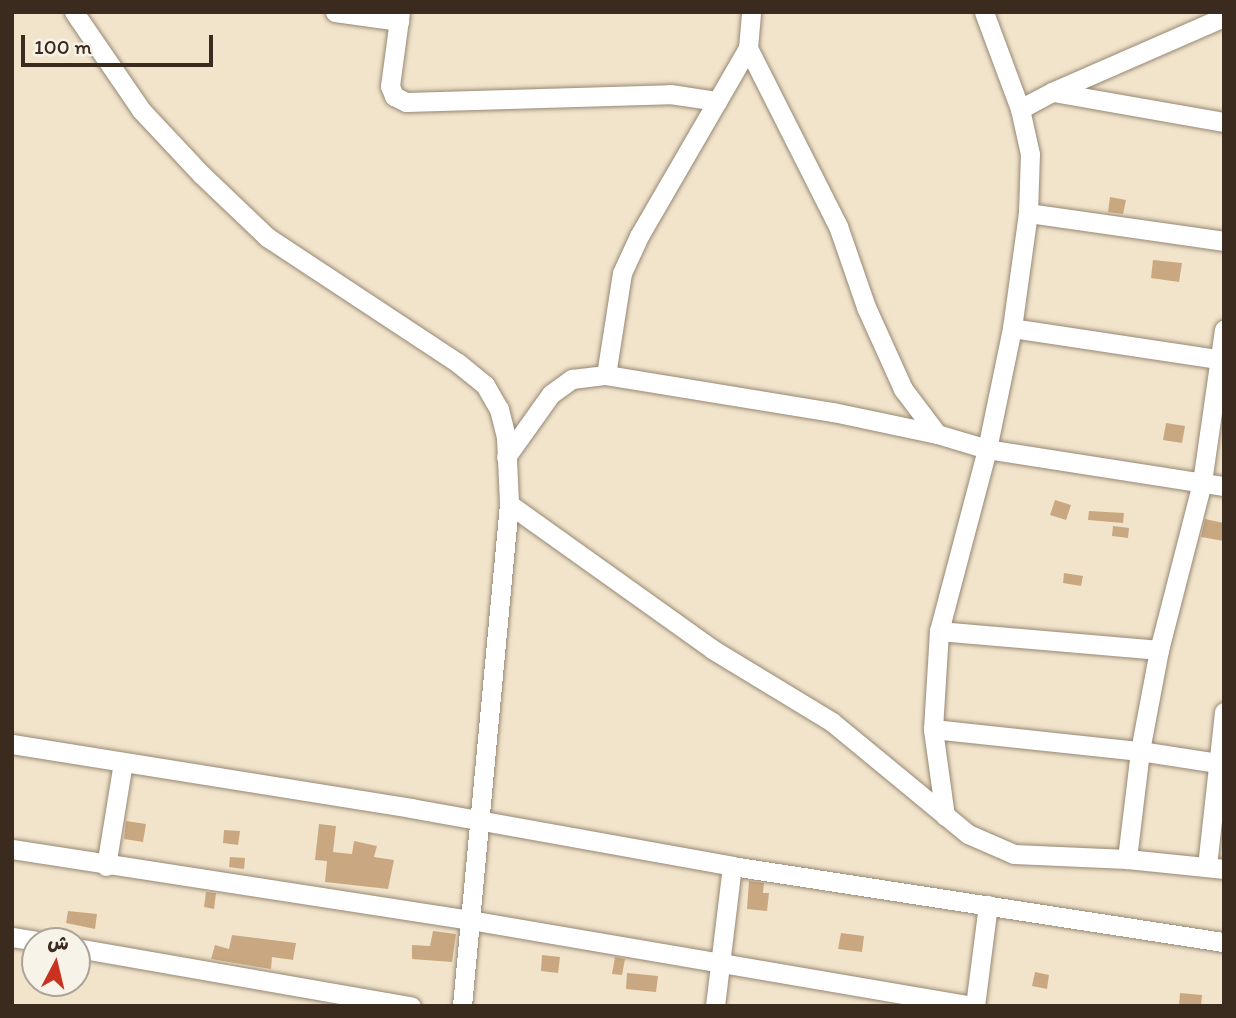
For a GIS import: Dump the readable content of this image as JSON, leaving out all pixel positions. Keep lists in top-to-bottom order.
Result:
{
  "scale_bar": "100 m",
  "north": "top"
}
